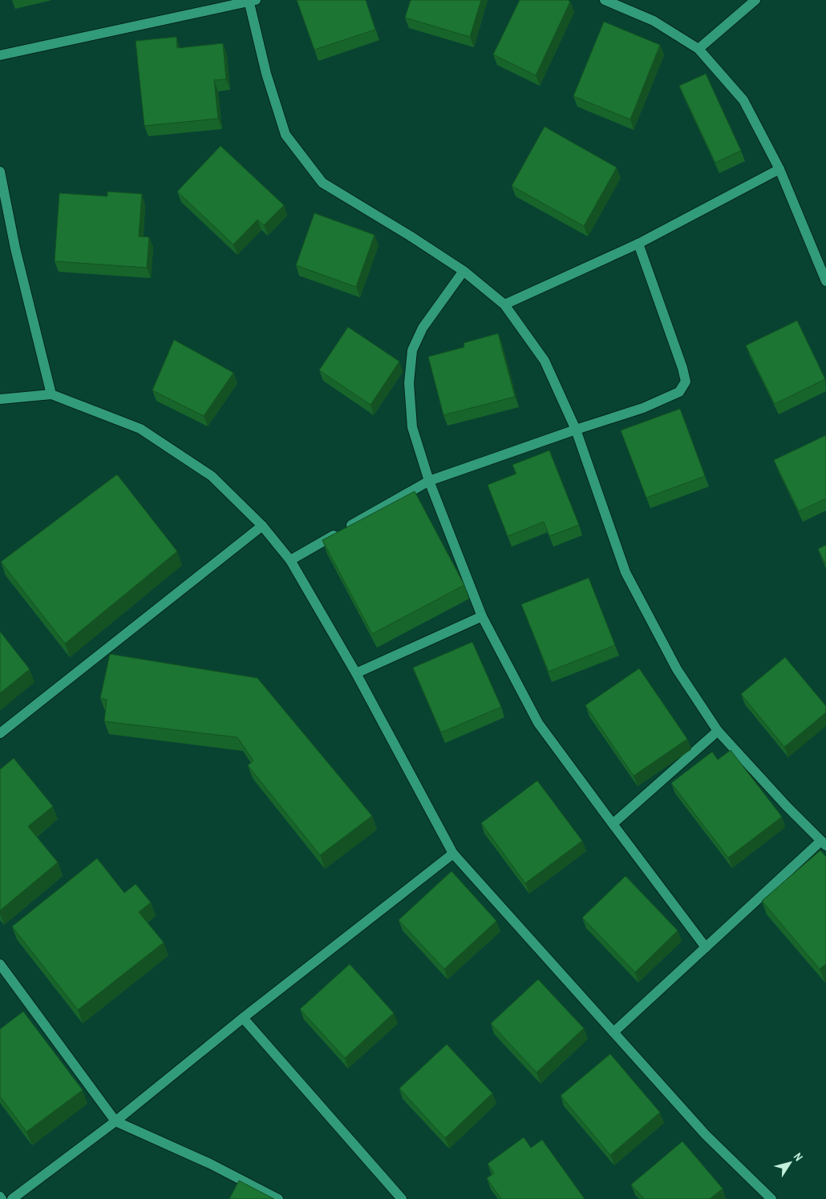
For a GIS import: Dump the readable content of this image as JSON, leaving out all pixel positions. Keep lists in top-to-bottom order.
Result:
{
  "north": "top right"
}
